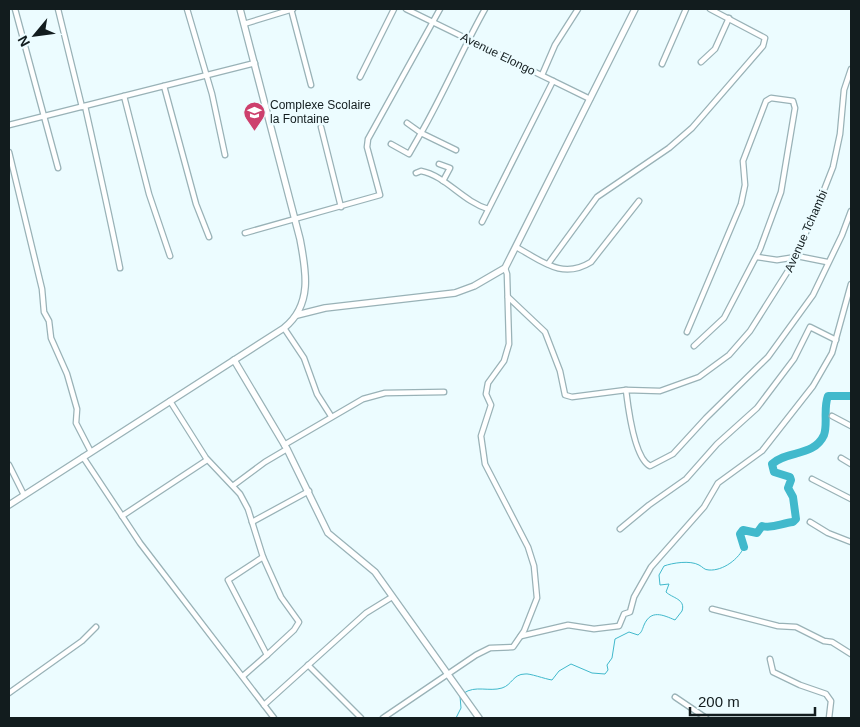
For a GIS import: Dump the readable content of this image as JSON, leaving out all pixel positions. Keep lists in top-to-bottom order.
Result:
{
  "streets": {
    "street": ["Avenue Elongo", "Avenue Tchambi"]
  },
  "places": {
    "school or university": ["Complexe Scolaire la Fontaine"]
  },
  "scale_bar": "200 m",
  "north": "bottom left"
}
